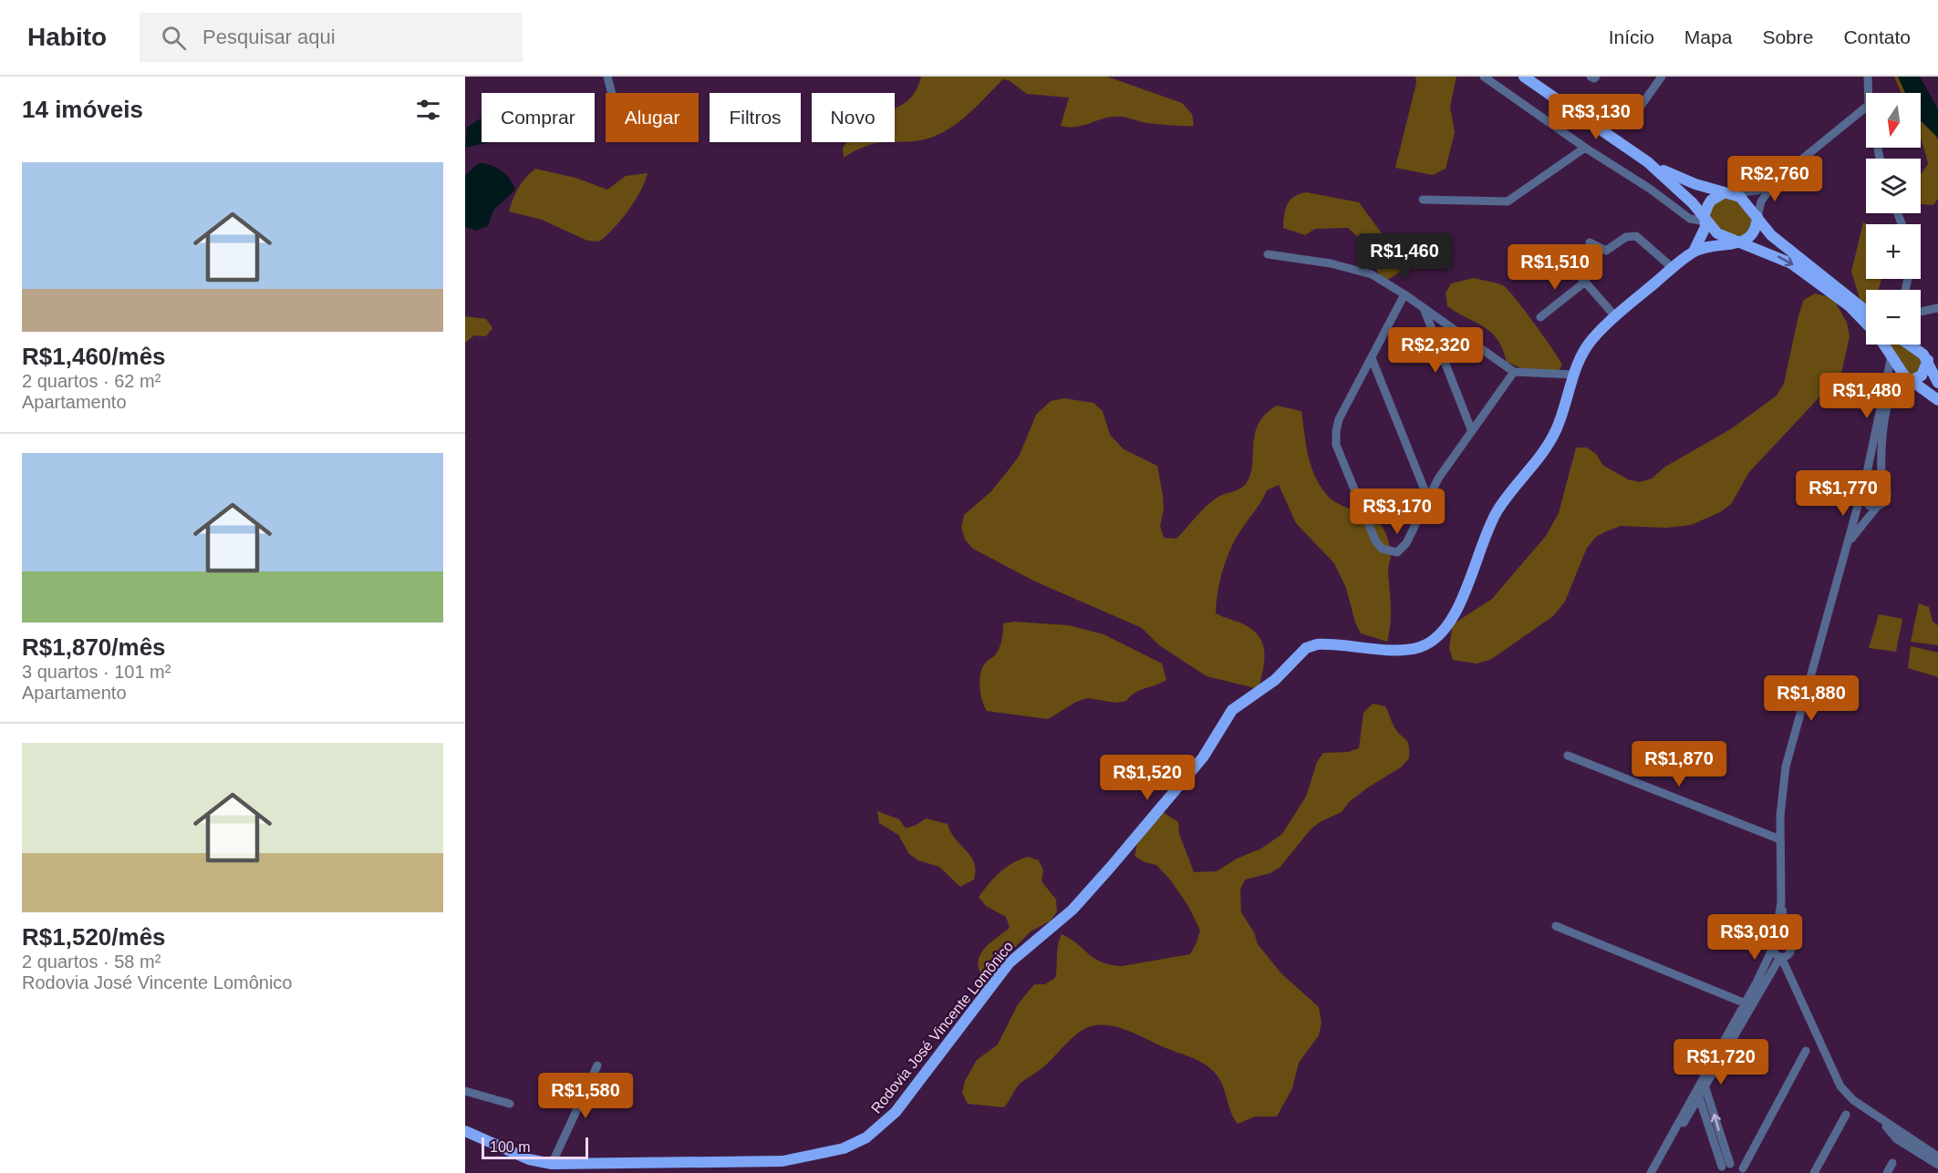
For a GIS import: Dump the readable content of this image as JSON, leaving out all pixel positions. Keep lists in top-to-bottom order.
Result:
{
  "streets": {
    "main road": ["Rodovia José Vincente Lomônico"]
  },
  "scale_bar": "100 m",
  "north": "bottom",
  "page": {
    "header": "Habito",
    "search": "Pesquisar aqui",
    "nav": [
      "Início",
      "Mapa",
      "Sobre",
      "Contato"
    ],
    "heading": "14 imóveis",
    "map_buttons": ["+", "−"],
    "chip": [
      "Comprar",
      "Alugar",
      "Filtros",
      "Novo"
    ],
    "price": [
      "R$3,130",
      "R$2,760",
      "R$1,460",
      "R$1,510",
      "R$2,320",
      "R$1,480",
      "R$1,770",
      "R$3,170",
      "R$1,880",
      "R$1,870",
      "R$1,520",
      "R$3,010",
      "R$1,720",
      "R$1,580"
    ],
    "list": [
      {
        "name": "R$1,460/mês",
        "note": "2 quartos · 62 m² · Apartamento"
      },
      {
        "name": "R$1,870/mês",
        "note": "3 quartos · 101 m² · Apartamento"
      },
      {
        "name": "R$1,520/mês",
        "note": "2 quartos · 58 m² · Rodovia José Vincente Lomônico"
      }
    ],
    "scale": "100 m"
  }
}
